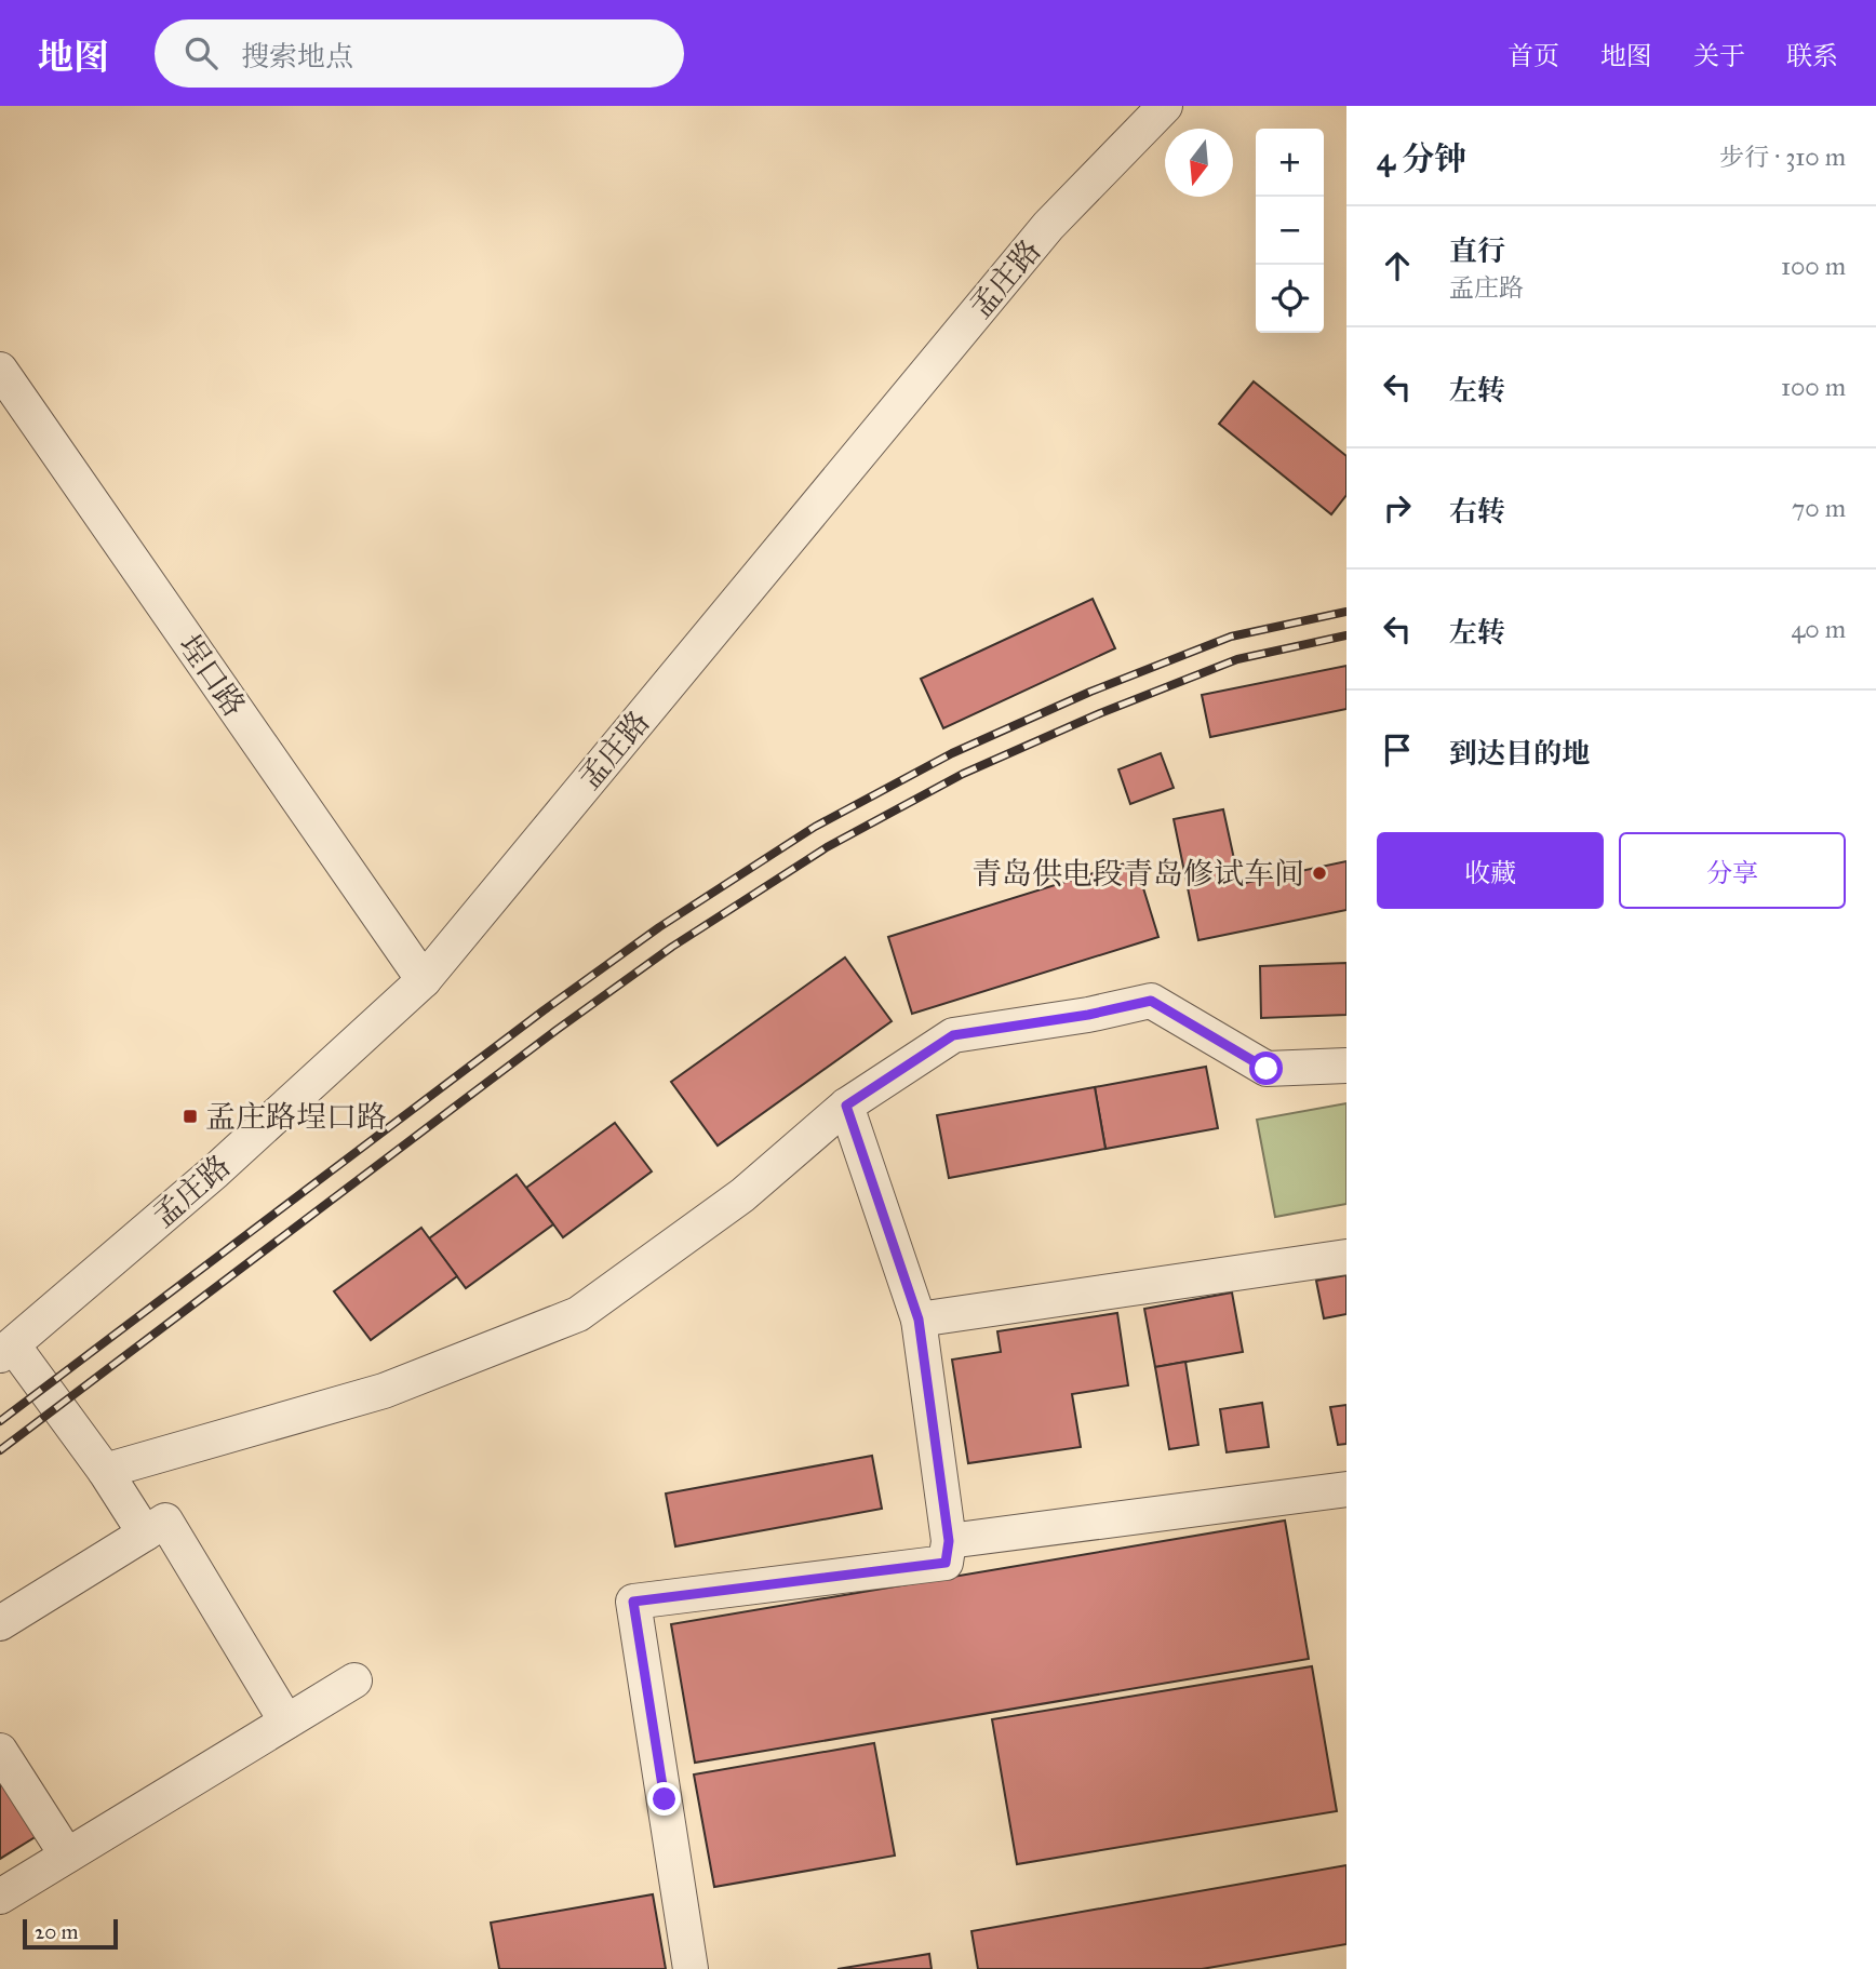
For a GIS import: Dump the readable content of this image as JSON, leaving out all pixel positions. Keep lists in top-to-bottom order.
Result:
{
  "streets": {
    "street": ["孟庄路", "埕口路"]
  },
  "crossings": [
    ["孟庄路", "埕口路"]
  ],
  "places": {
    "other": ["青岛供电段青岛修试车间"],
    "transit": ["孟庄路埕口路"]
  },
  "scale_bar": "20 m",
  "north": "bottom",
  "page": {
    "header": "地图",
    "search": "搜索地点",
    "nav": [
      "首页",
      "地图",
      "关于",
      "联系"
    ],
    "heading": ["4 分钟", "步行 · 310 m"],
    "map_buttons": ["+", "−"],
    "list": [
      ["直行", "孟庄路", "100 m"],
      ["左转", "100 m"],
      ["右转", "70 m"],
      ["左转", "40 m"],
      "到达目的地"
    ],
    "buttons": ["收藏", "分享"],
    "scale": "20 m"
  }
}
